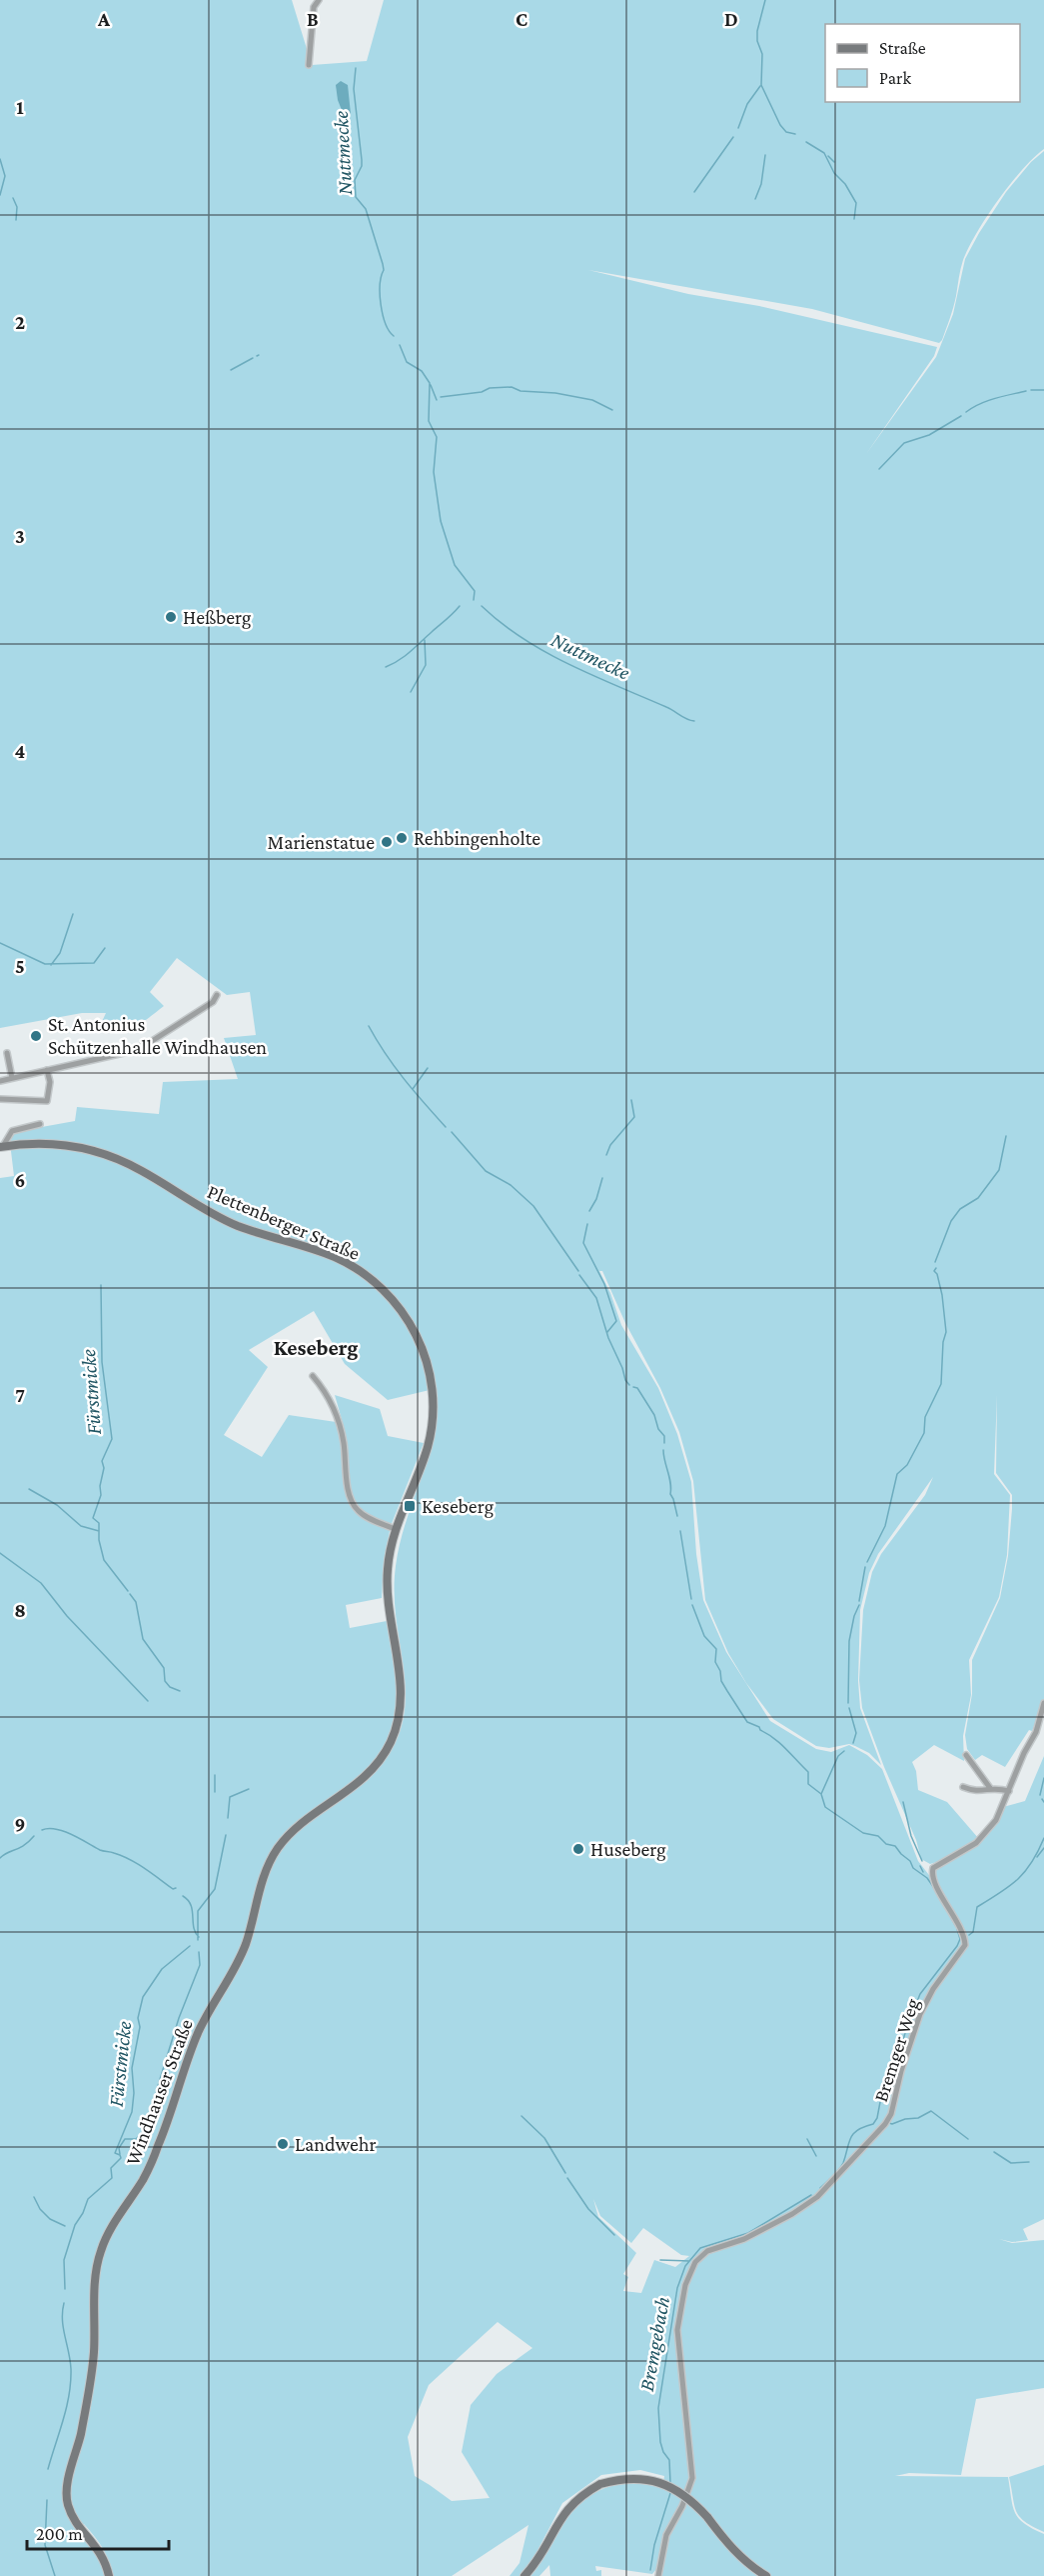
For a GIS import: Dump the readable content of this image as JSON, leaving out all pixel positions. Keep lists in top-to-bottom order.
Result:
{
  "streets": {
    "main road": ["Plettenberger Straße", "Windhauser Straße"],
    "street": ["Bremger Weg"]
  },
  "crossings": [
    ["Plettenberger Straße", "Windhauser Straße"]
  ],
  "districts": ["Keseberg"],
  "water": ["Nuttmecke", "Fürstmicke", "Bremgebach"],
  "places": {
    "other": [
      "Heßberg",
      "Rehbingenholte",
      "Marienstatue",
      "St. Antonius Schützenhalle Windhausen",
      "Huseberg",
      "Landwehr"
    ],
    "transit": ["Keseberg"]
  },
  "legend": ["Straße", "Park"],
  "scale_bar": "200 m",
  "grid": {
    "columns": [
      "A",
      "B",
      "C",
      "D"
    ],
    "rows": [
      "1",
      "2",
      "3",
      "4",
      "5",
      "6",
      "7",
      "8",
      "9"
    ]
  }
}
